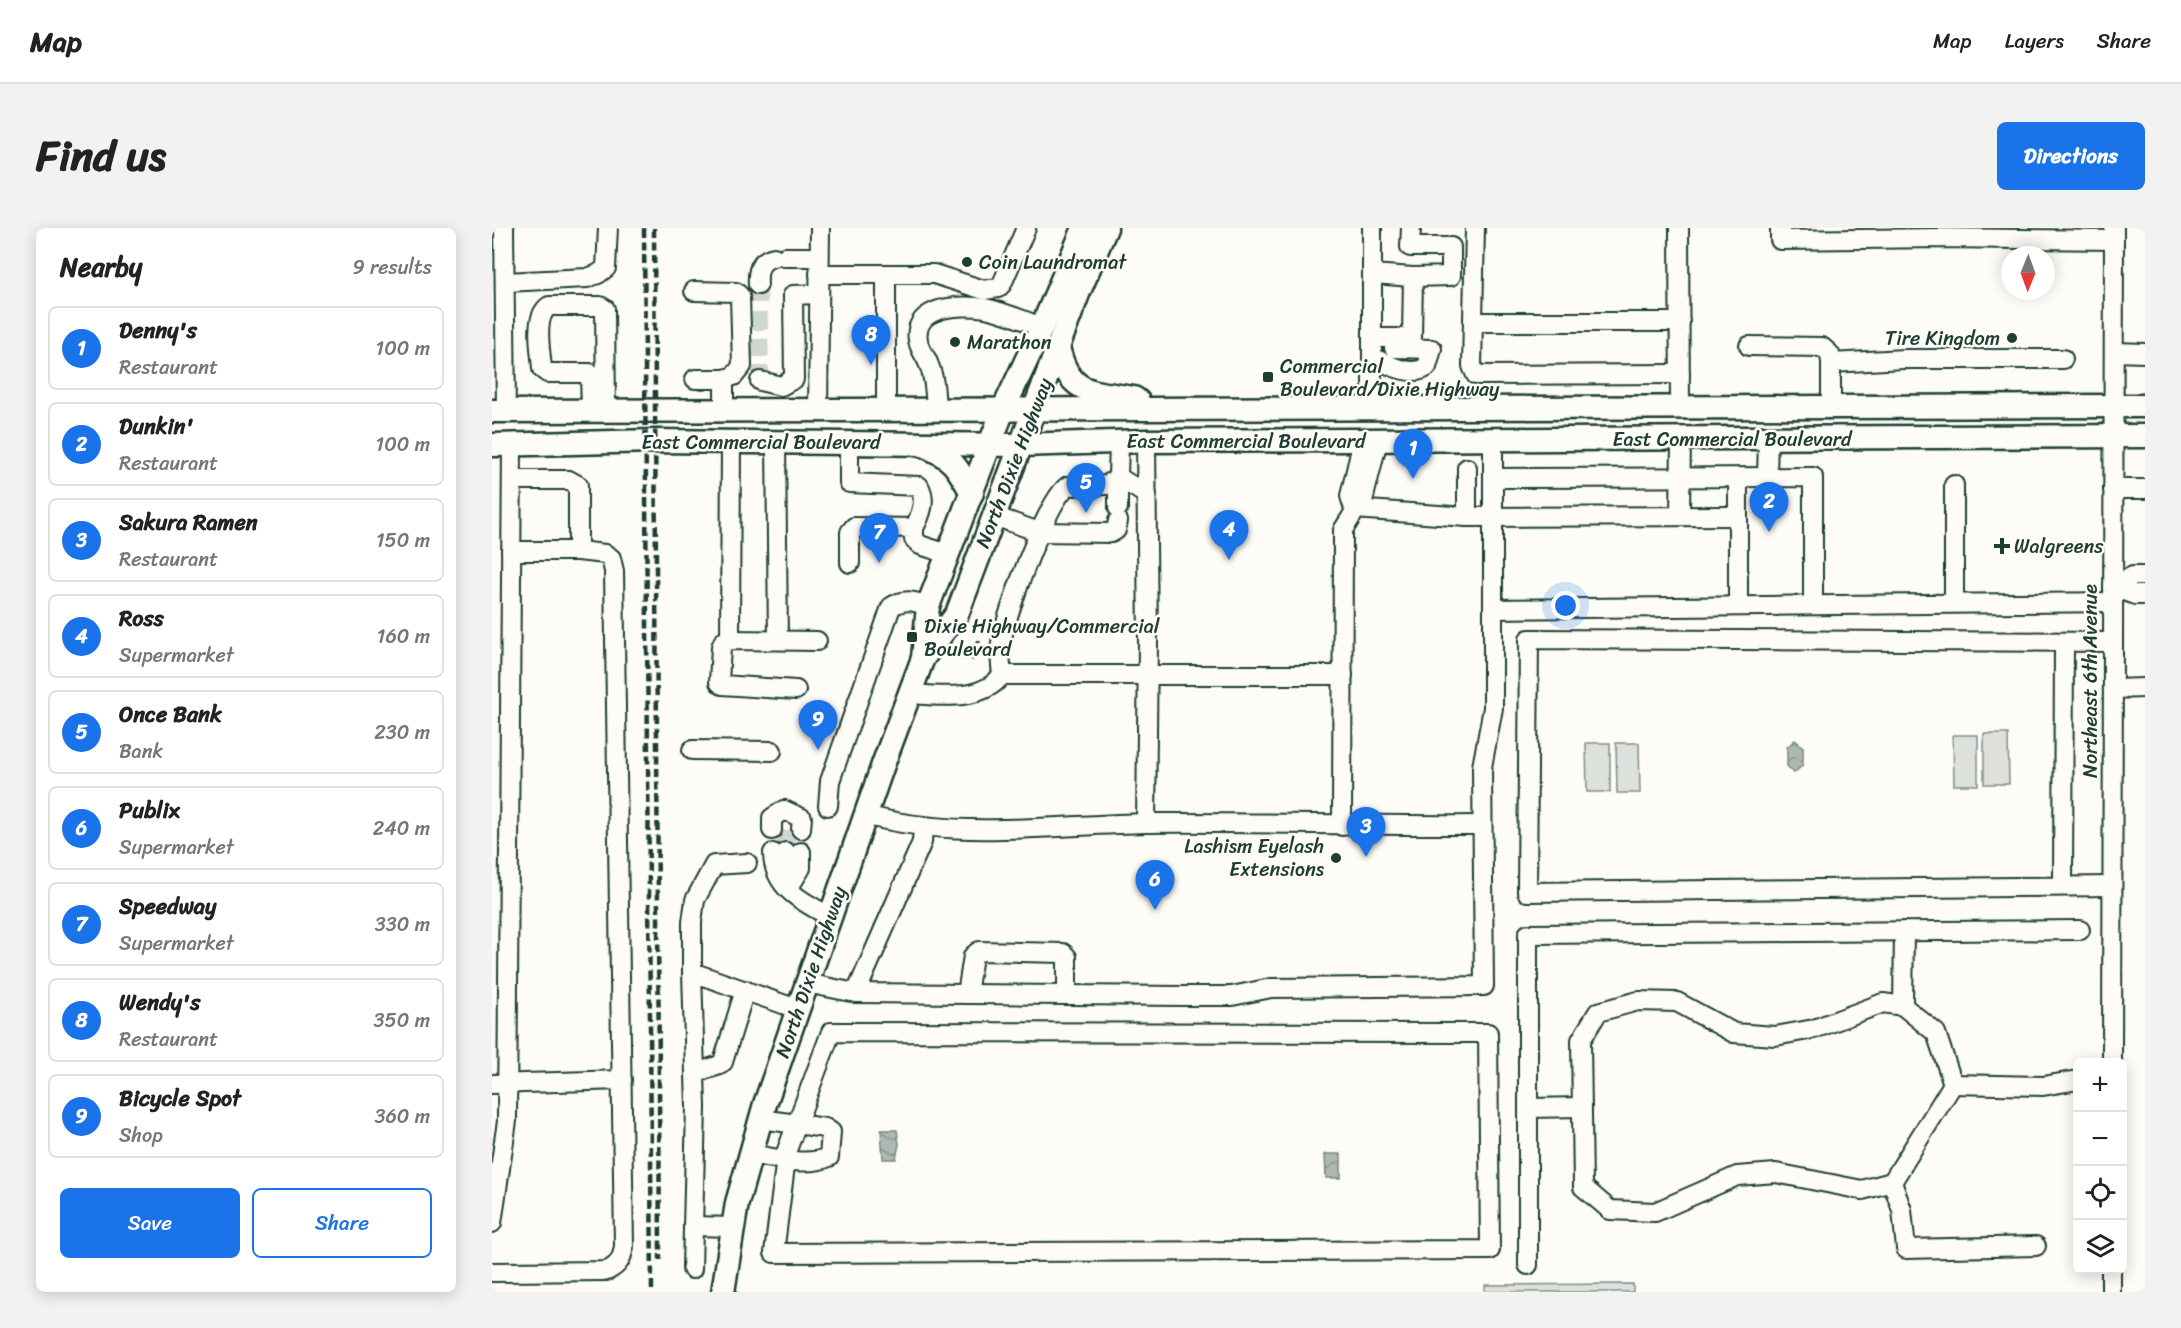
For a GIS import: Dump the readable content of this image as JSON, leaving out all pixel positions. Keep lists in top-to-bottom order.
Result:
{
  "streets": {
    "main road": ["East Commercial Boulevard", "North Dixie Highway"],
    "street": ["Northeast 6th Avenue"]
  },
  "crossings": [
    ["East Commercial Boulevard", "North Dixie Highway"],
    ["East Commercial Boulevard", "Northeast 6th Avenue"]
  ],
  "places": {
    "other": [
      "Coin Laundromat",
      "Tire Kingdom",
      "Marathon",
      "Lashism Eyelash Extensions"
    ],
    "transit": ["Commercial Boulevard/Dixie Highway", "Dixie Highway/Commercial Boulevard"],
    "health": ["Walgreens"]
  },
  "north": "bottom",
  "page": {
    "header": "Map",
    "nav": ["Map", "Layers", "Share"],
    "title": "Find us",
    "buttons": [
      "Directions",
      ["Save", "Share"]
    ],
    "heading": ["Nearby", "9 results"],
    "list": [
      {
        "mark": "1",
        "name": "Denny's",
        "note": "Restaurant",
        "value": "100 m"
      },
      {
        "mark": "2",
        "name": "Dunkin'",
        "note": "Restaurant",
        "value": "100 m"
      },
      {
        "mark": "3",
        "name": "Sakura Ramen",
        "note": "Restaurant",
        "value": "150 m"
      },
      {
        "mark": "4",
        "name": "Ross",
        "note": "Supermarket",
        "value": "160 m"
      },
      {
        "mark": "5",
        "name": "Once Bank",
        "note": "Bank",
        "value": "230 m"
      },
      {
        "mark": "6",
        "name": "Publix",
        "note": "Supermarket",
        "value": "240 m"
      },
      {
        "mark": "7",
        "name": "Speedway",
        "note": "Supermarket",
        "value": "330 m"
      },
      {
        "mark": "8",
        "name": "Wendy's",
        "note": "Restaurant",
        "value": "350 m"
      },
      {
        "mark": "9",
        "name": "Bicycle Spot",
        "note": "Shop",
        "value": "360 m"
      }
    ],
    "pins": [
      "8",
      "1",
      "5",
      "2",
      "4",
      "7",
      "9",
      "3",
      "6"
    ],
    "map_buttons": ["+", "−"]
  }
}
